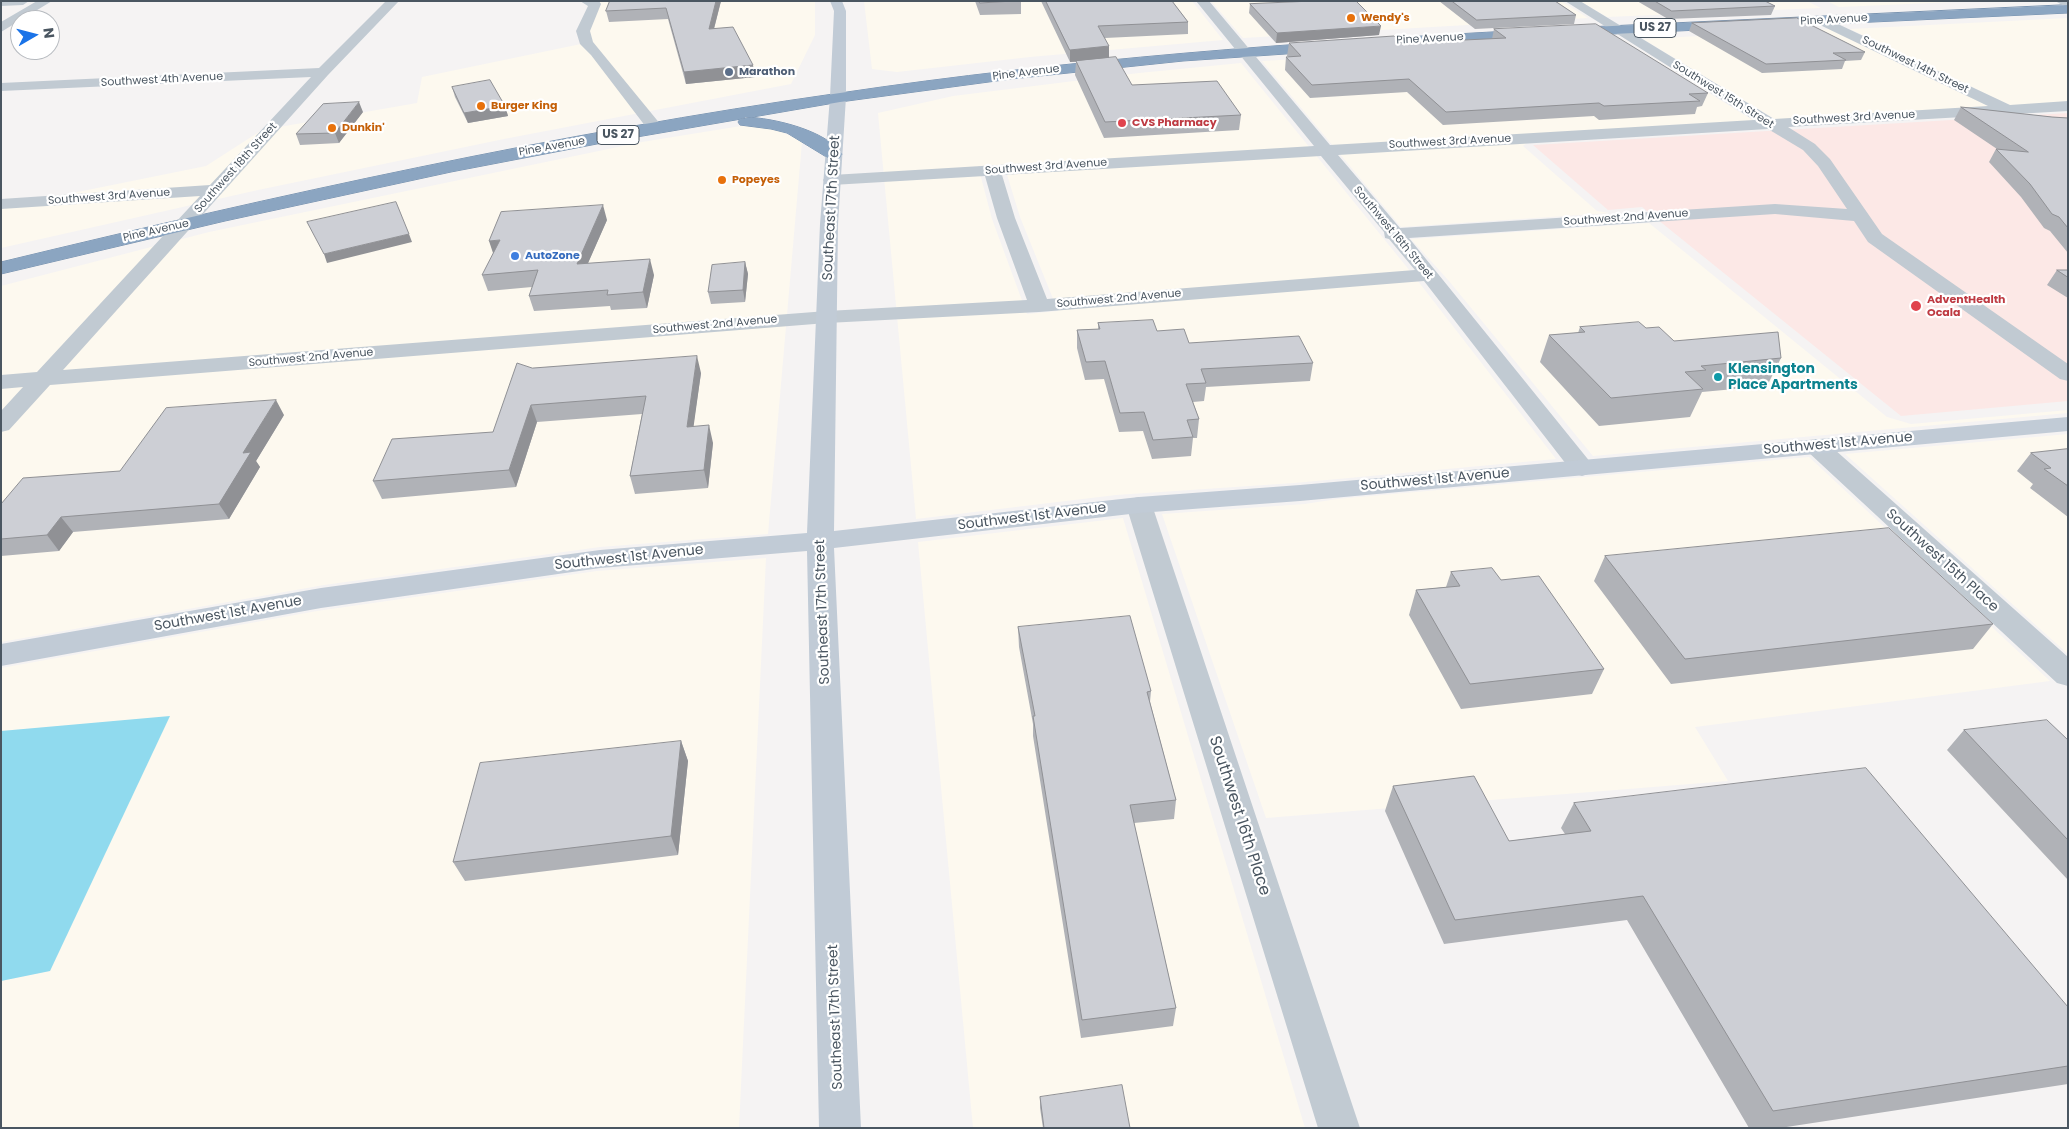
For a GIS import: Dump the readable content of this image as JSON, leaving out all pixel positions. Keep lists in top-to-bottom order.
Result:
{
  "streets": {
    "highway": ["Pine Avenue", "US 27"],
    "main road": ["Southeast 17th Street", "Southwest 1st Avenue"],
    "street": [
      "Southwest 14th Street",
      "Southwest 4th Avenue",
      "Southwest 15th Street",
      "Southwest 3rd Avenue",
      "Southwest 18th Street",
      "Southwest 2nd Avenue",
      "Southwest 16th Street",
      "Southwest 15th Place",
      "Southwest 16th Place"
    ]
  },
  "crossings": [
    ["Pine Avenue", "Southwest 14th Street"],
    ["Pine Avenue", "Southwest 15th Street"],
    ["Pine Avenue", "Southwest 18th Street"],
    ["Pine Avenue", "Southeast 17th Street"],
    ["Pine Avenue", "Southwest 16th Street"],
    ["Southwest 14th Street", "Southwest 3rd Avenue"],
    ["Southwest 4th Avenue", "Southwest 18th Street"],
    ["Southwest 15th Street", "Southwest 3rd Avenue"],
    ["Southwest 15th Street", "Southwest 2nd Avenue"],
    ["Southwest 3rd Avenue", "Southwest 18th Street"],
    ["Southwest 3rd Avenue", "Southeast 17th Street"],
    ["Southwest 3rd Avenue", "Southwest 16th Street"],
    ["Southwest 18th Street", "Southwest 2nd Avenue"],
    ["Southeast 17th Street", "Southwest 2nd Avenue"],
    ["Southeast 17th Street", "Southwest 1st Avenue"],
    ["Southwest 2nd Avenue", "Southwest 16th Street"],
    ["Southwest 16th Street", "Southwest 1st Avenue"],
    ["Southwest 1st Avenue", "Southwest 15th Place"],
    ["Southwest 1st Avenue", "Southwest 16th Place"]
  ],
  "places": [
    "Wendy's",
    "Marathon",
    "Burger King",
    "CVS Pharmacy",
    "Dunkin'",
    "Popeyes",
    "AutoZone",
    "AdventHealth Ocala",
    "KIensington Place Apartments"
  ],
  "north": "right"
}
